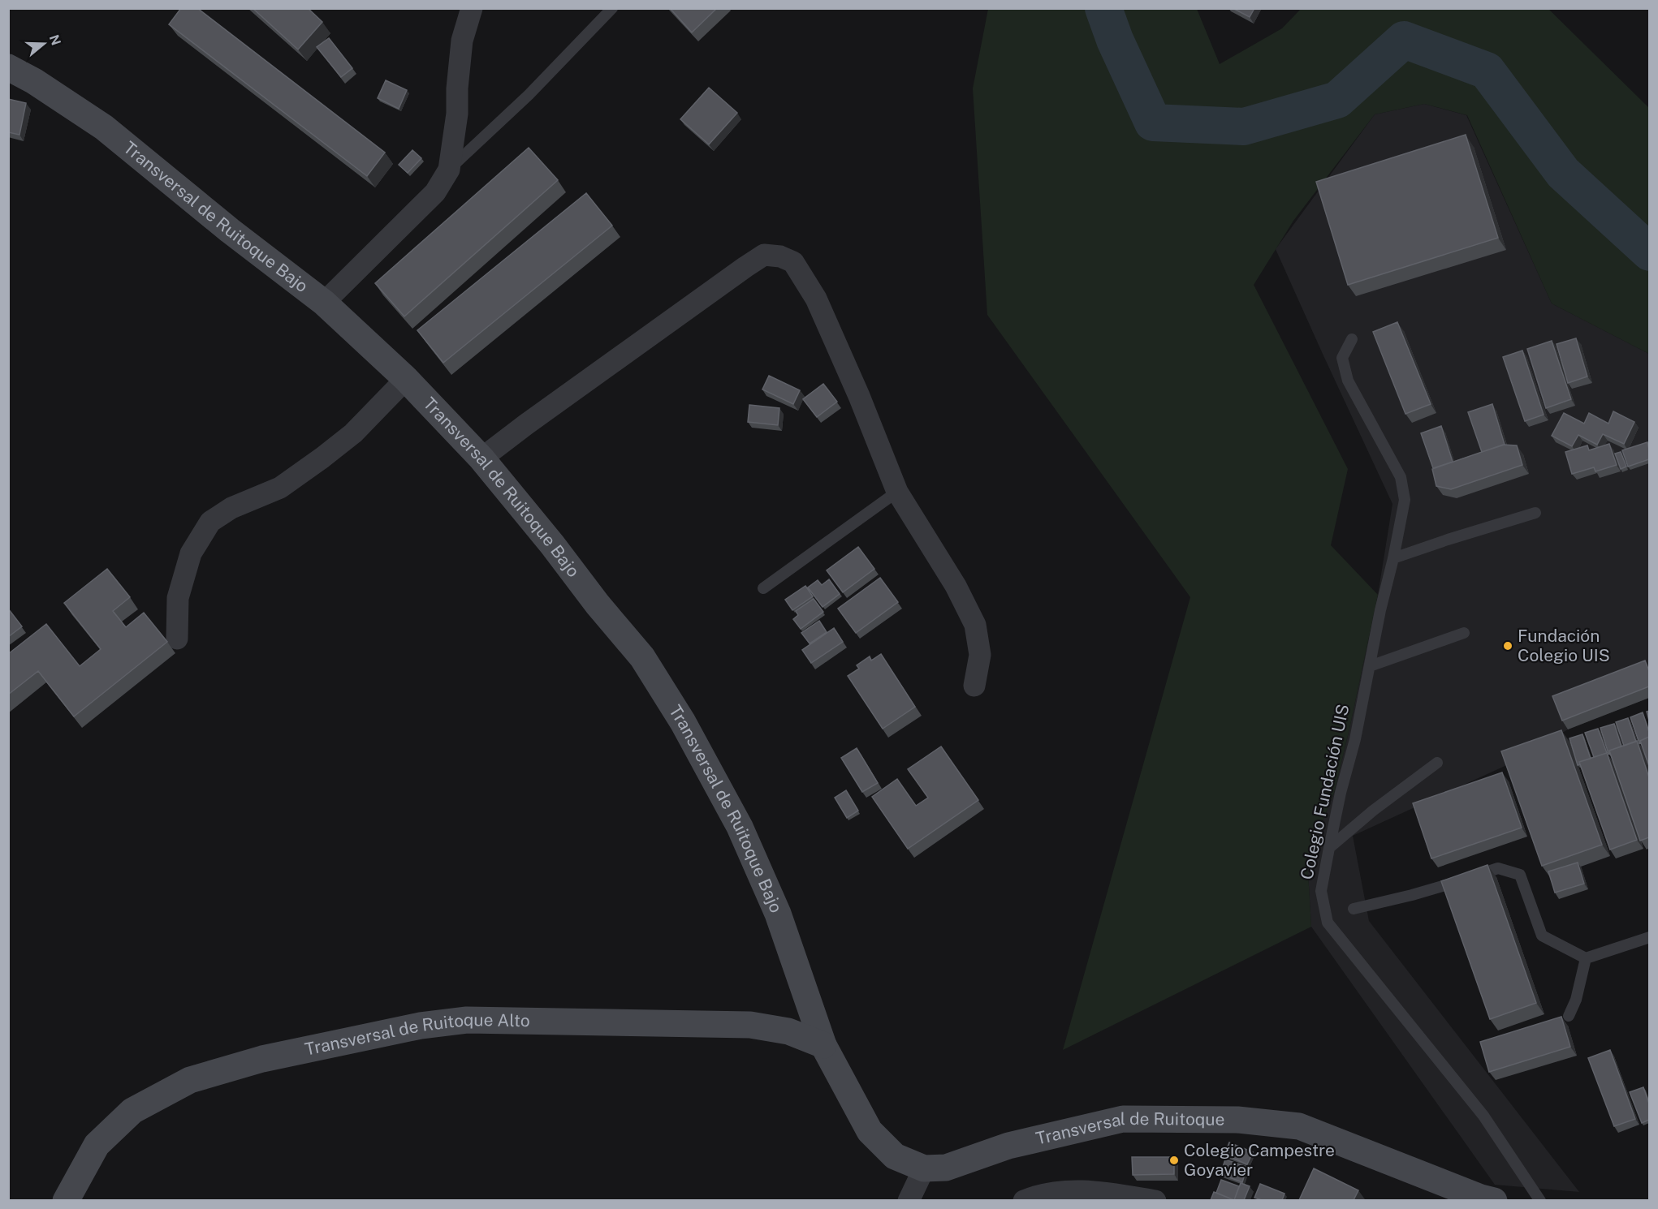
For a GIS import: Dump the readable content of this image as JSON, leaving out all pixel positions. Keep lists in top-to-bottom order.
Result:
{
  "streets": {
    "street": ["Transversal de Ruitoque Bajo", "Transversal de Ruitoque Alto", "Transversal de Ruitoque"],
    "lane": ["Colegio Fundación UIS"]
  },
  "crossings": [
    ["Transversal de Ruitoque Bajo", "Transversal de Ruitoque Alto"],
    ["Transversal de Ruitoque Bajo", "Transversal de Ruitoque"],
    ["Transversal de Ruitoque Alto", "Transversal de Ruitoque"]
  ],
  "places": ["Fundación Colegio UIS", "Colegio Campestre Goyavier"],
  "north": "right"
}
